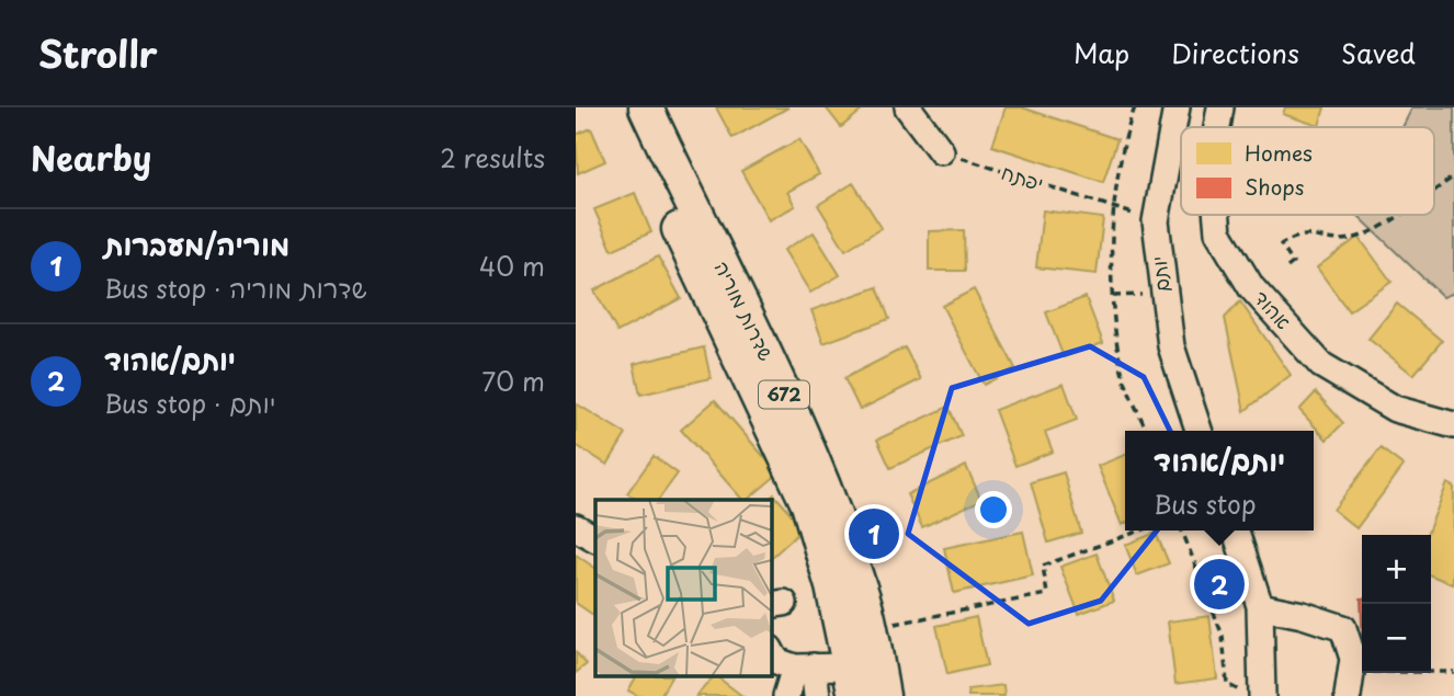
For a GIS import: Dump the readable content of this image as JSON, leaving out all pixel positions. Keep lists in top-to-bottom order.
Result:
{
  "streets": {
    "main road": ["שדרות מוריה", "672"],
    "street": ["יותם", "אהוד"],
    "path": ["יפתח"]
  },
  "crossings": [
    ["יפתח", "יותם"]
  ],
  "legend": ["Homes", "Shops"],
  "page": {
    "header": "Strollr",
    "nav": ["Map", "Directions", "Saved"],
    "heading": ["Nearby", "2 results"],
    "list": [
      {
        "mark": "1",
        "name": "מוריה/מעברות",
        "note": "Bus stop · שדרות מוריה",
        "value": "40 m"
      },
      {
        "mark": "2",
        "name": "יותם/אהוד",
        "note": "Bus stop · יותם",
        "value": "70 m"
      }
    ],
    "popup": ["יותם/אהוד", "Bus stop"],
    "pins": ["1", "2"],
    "map_buttons": ["+", "−"]
  }
}
